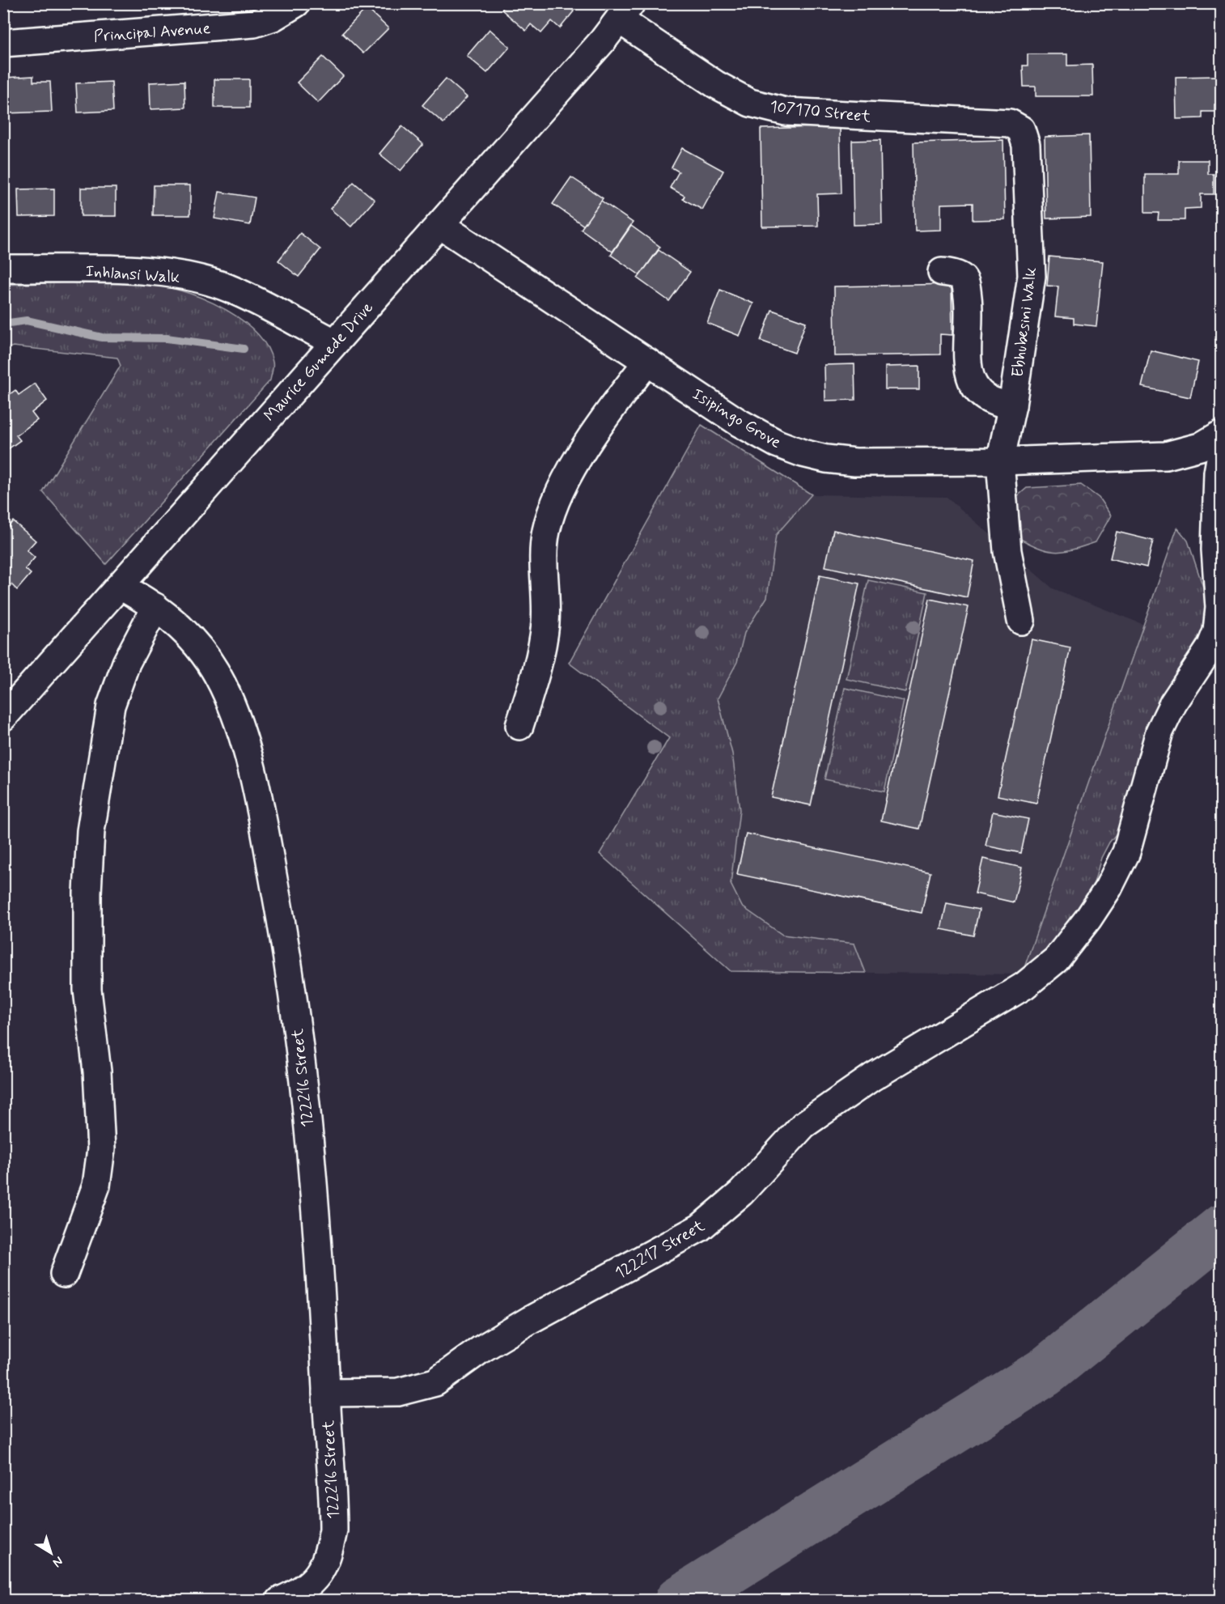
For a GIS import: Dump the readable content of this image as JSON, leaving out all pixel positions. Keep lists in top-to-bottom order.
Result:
{
  "streets": {
    "street": [
      "Principal Avenue",
      "107170 Street",
      "Inhlansi Walk",
      "Ebhubesini Walk",
      "Maurice Gumede Drive",
      "Isipingo Grove",
      "122216 Street",
      "122217 Street"
    ]
  },
  "crossings": [
    ["107170 Street", "Ebhubesini Walk"],
    ["107170 Street", "Maurice Gumede Drive"],
    ["Inhlansi Walk", "Maurice Gumede Drive"],
    ["Ebhubesini Walk", "Isipingo Grove"],
    ["Maurice Gumede Drive", "Isipingo Grove"],
    ["Maurice Gumede Drive", "122216 Street"],
    ["122216 Street", "122217 Street"]
  ],
  "north": "bottom right"
}
